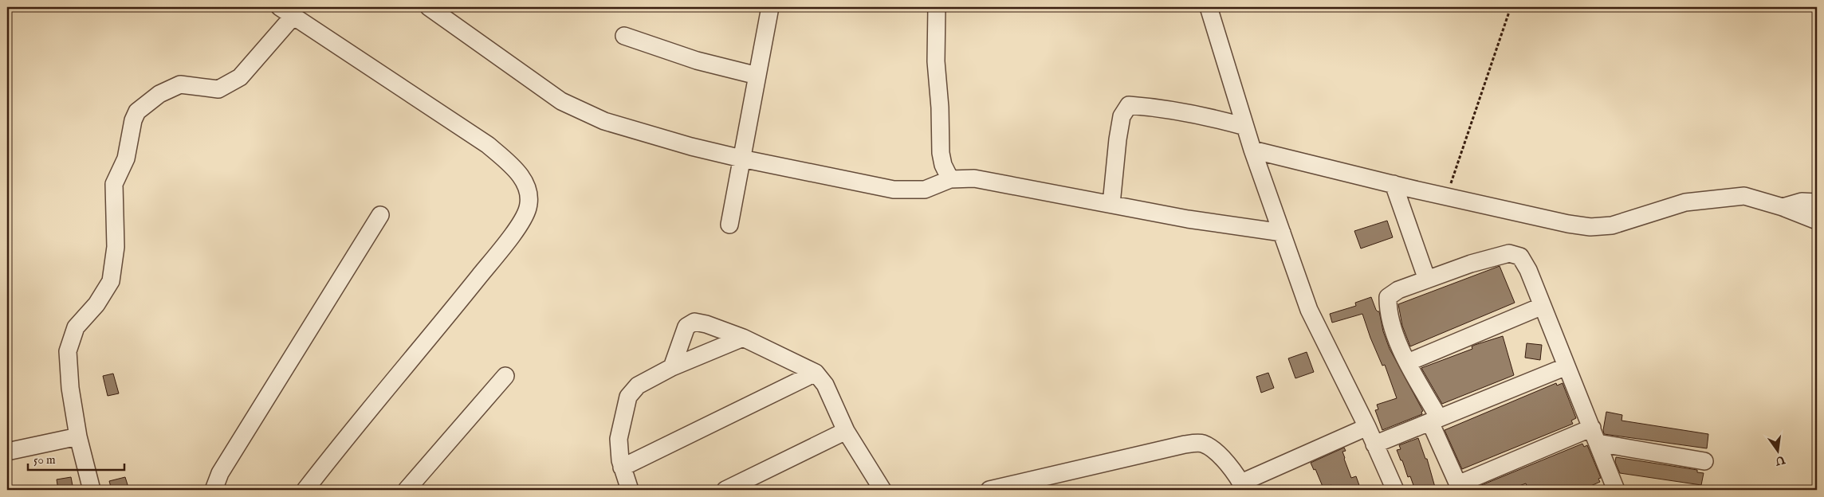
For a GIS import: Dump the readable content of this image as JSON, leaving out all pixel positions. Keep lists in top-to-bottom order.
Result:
{
  "scale_bar": "50 m",
  "north": "bottom"
}
